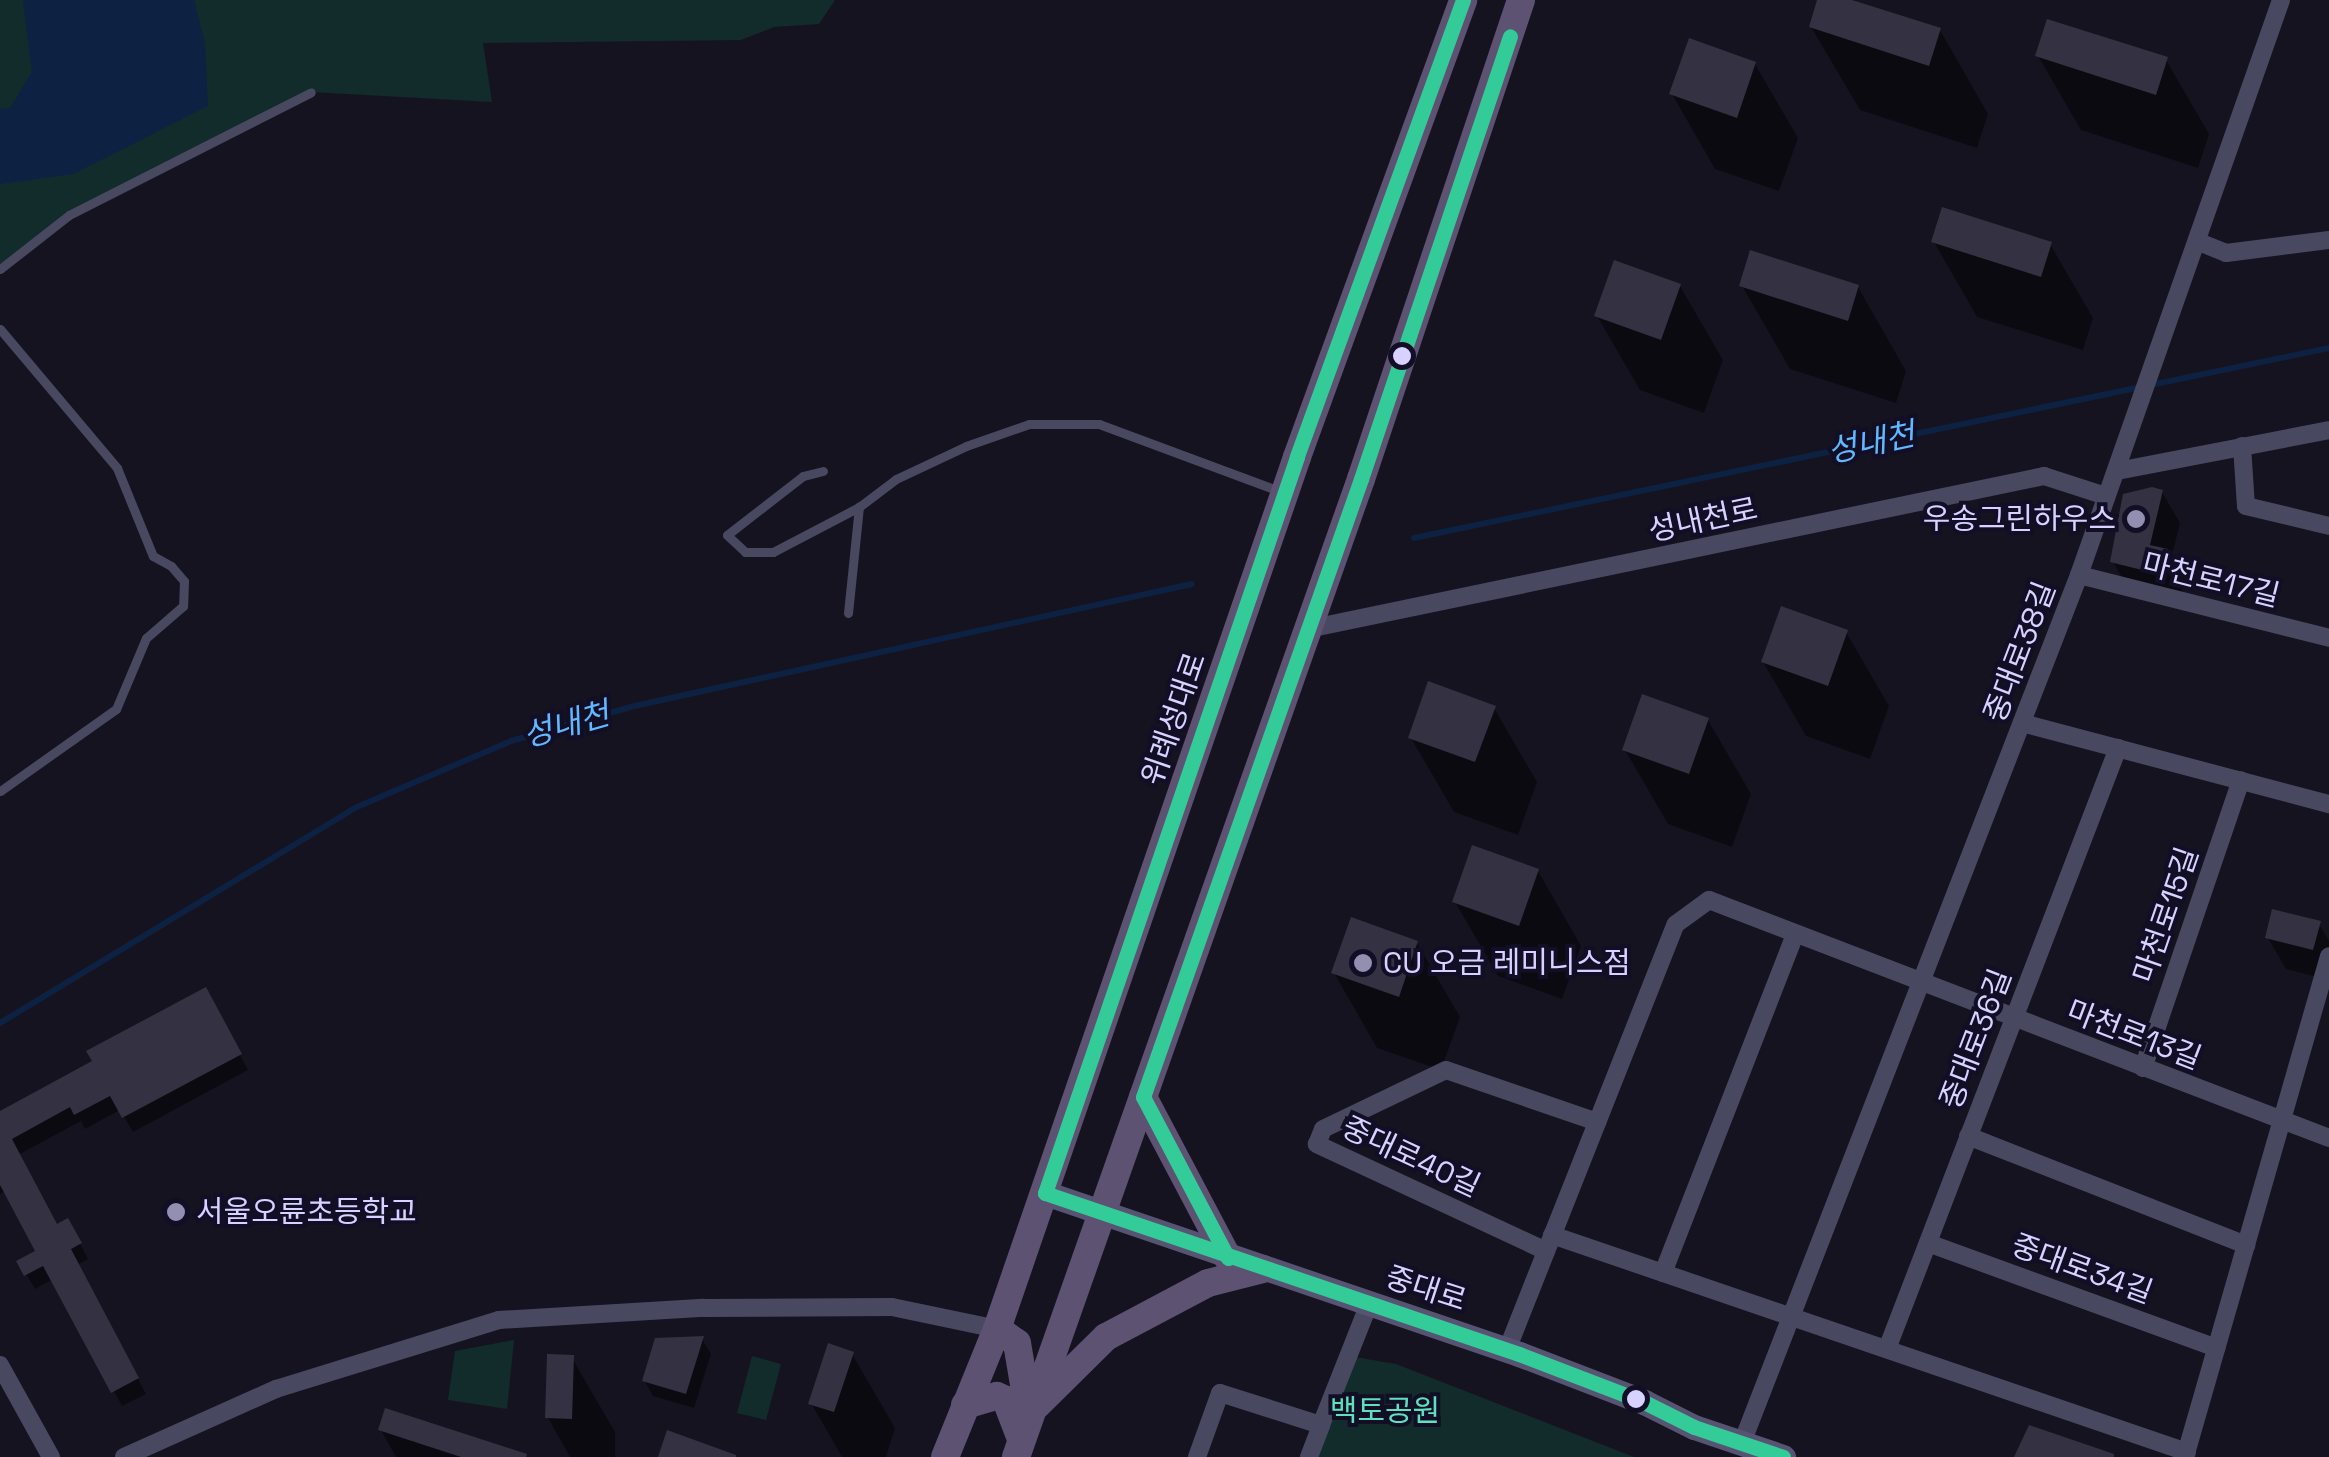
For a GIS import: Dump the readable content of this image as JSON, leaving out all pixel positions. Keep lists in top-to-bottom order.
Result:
{
  "streets": {
    "main road": ["위례성대로", "중대로"],
    "street": [
      "성내천로",
      "마천로17길",
      "중대로38길",
      "마천로15길",
      "마천로13길",
      "중대로36길",
      "중대로40길",
      "중대로34길"
    ]
  },
  "crossings": [
    ["성내천로", "중대로38길"],
    ["마천로17길", "중대로38길"],
    ["중대로38길", "마천로13길"],
    ["중대로38길", "중대로"],
    ["위례성대로", "중대로"],
    ["마천로15길", "마천로13길"],
    ["마천로13길", "중대로36길"],
    ["중대로36길", "중대로34길"]
  ],
  "water": ["성내천"],
  "parks": ["백토공원"],
  "places": ["우송그린하우스", "CU 오금 레미니스점", "서울오륜초등학교"]
}
